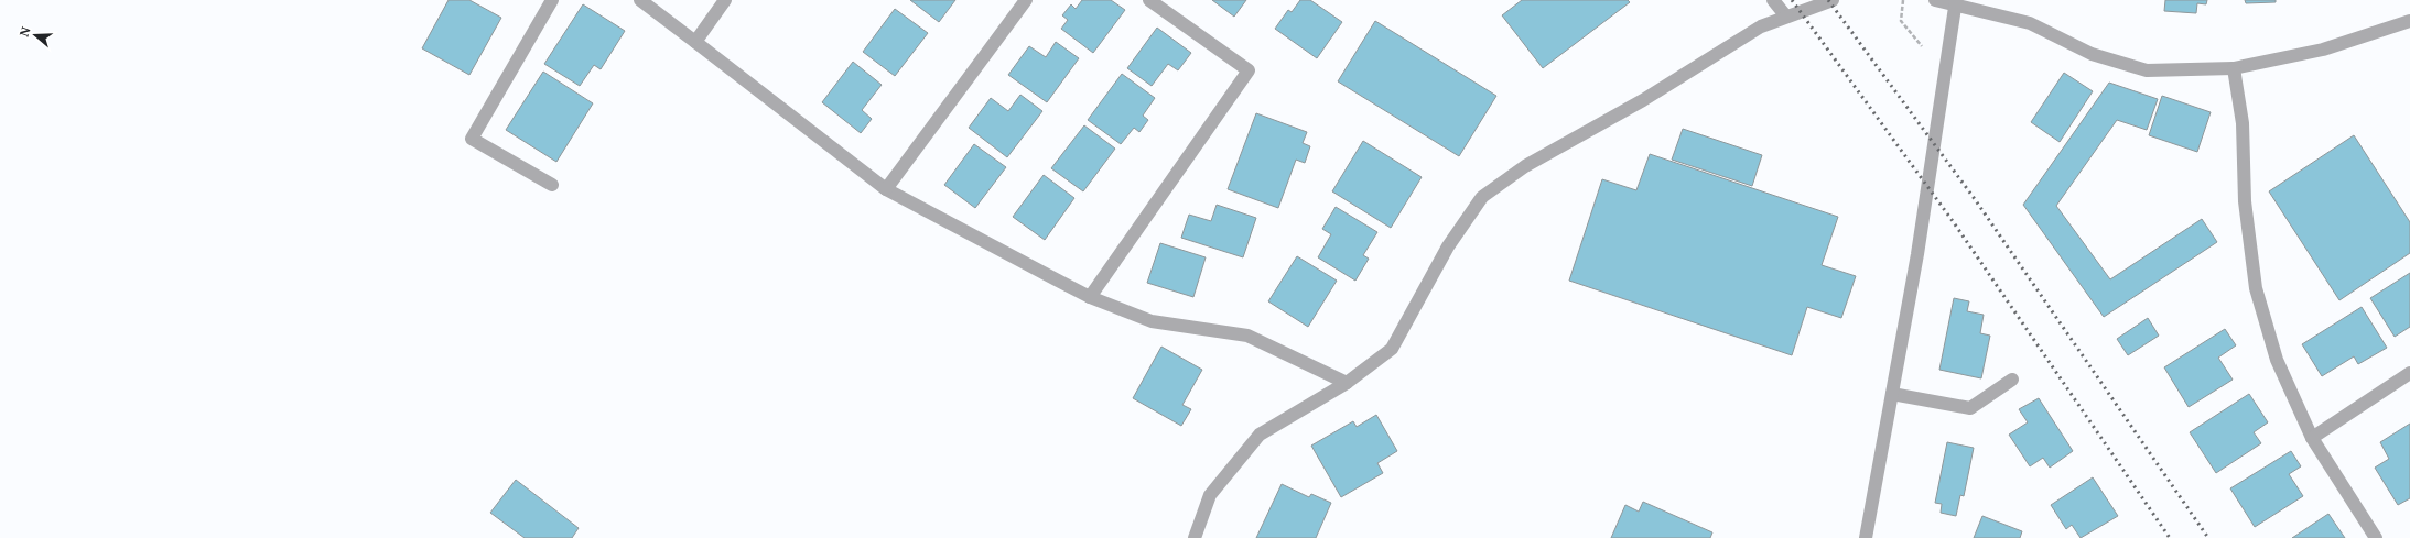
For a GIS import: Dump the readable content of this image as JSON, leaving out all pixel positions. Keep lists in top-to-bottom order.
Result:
{
  "north": "left"
}
